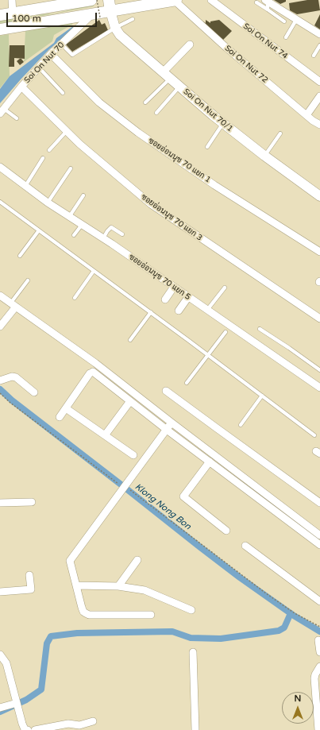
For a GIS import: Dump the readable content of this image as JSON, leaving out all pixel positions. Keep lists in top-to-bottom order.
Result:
{
  "streets": {
    "street": [
      "Soi On Nut 74",
      "Soi On Nut 70",
      "Soi On Nut 72",
      "Soi On Nut 70/1",
      "ซอยอ่อนนุช 70 แยก 1",
      "ซอยอ่อนนุช 70 แยก 3",
      "ซอยอ่อนนุช 70 แยก 5"
    ]
  },
  "crossings": [
    ["Soi On Nut 70", "ซอยอ่อนนุช 70 แยก 1"],
    ["Soi On Nut 70", "ซอยอ่อนนุช 70 แยก 3"]
  ],
  "water": ["Klong Nong Bon"],
  "scale_bar": "100 m",
  "north": "top"
}
